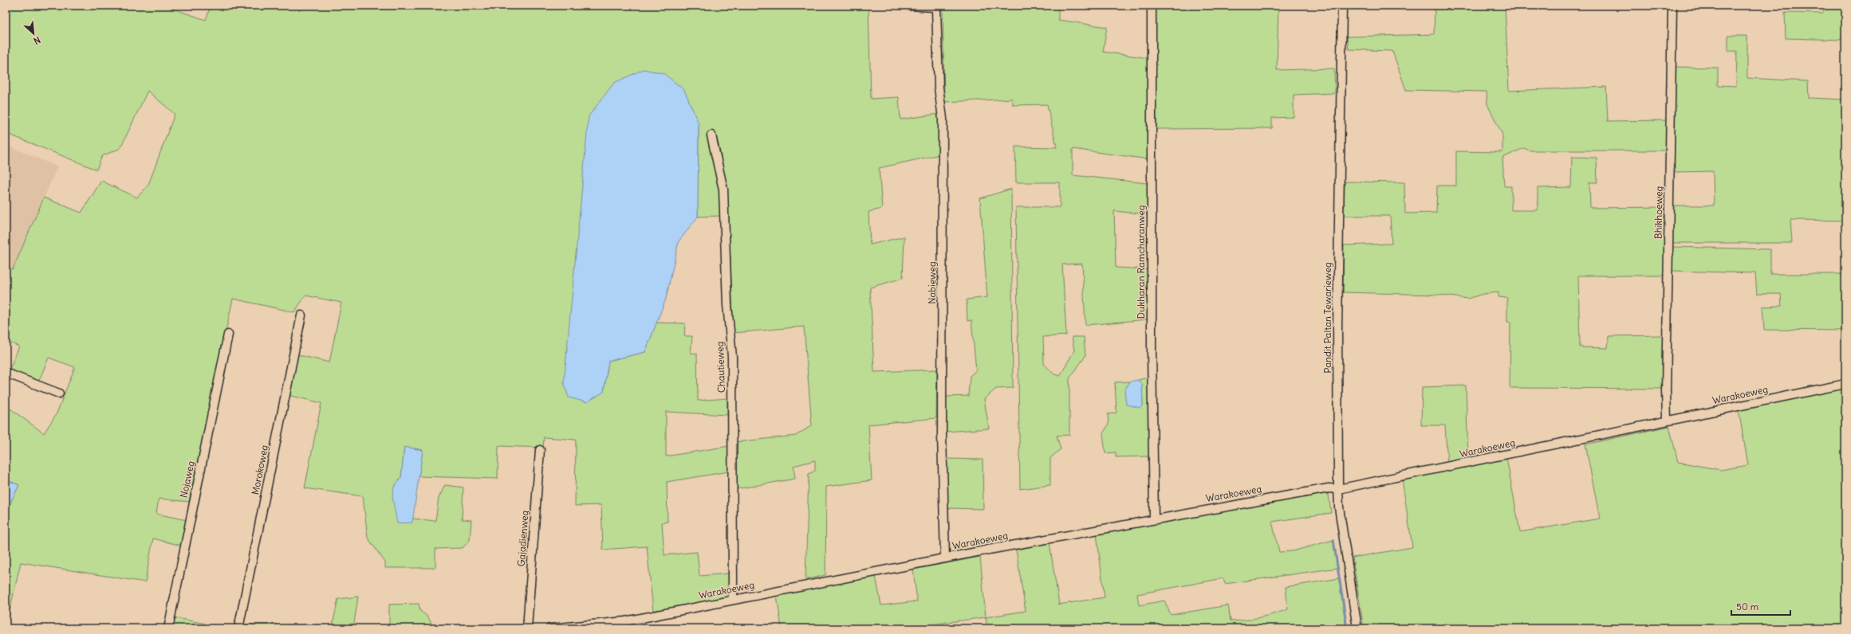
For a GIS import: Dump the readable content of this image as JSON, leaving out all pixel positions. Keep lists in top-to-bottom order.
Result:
{
  "streets": {
    "street": [
      "Bhikhoeweg",
      "Dukharan Ramcharanweg",
      "Nabieweg",
      "Pandit Paltan Tewarieweg",
      "Chautieweg",
      "Warakoeweg",
      "Morokoweg",
      "Nojaweg",
      "Gajadienweg"
    ]
  },
  "crossings": [
    ["Bhikhoeweg", "Warakoeweg"],
    ["Dukharan Ramcharanweg", "Warakoeweg"],
    ["Nabieweg", "Warakoeweg"],
    ["Pandit Paltan Tewarieweg", "Warakoeweg"],
    ["Chautieweg", "Warakoeweg"]
  ],
  "scale_bar": "50 m",
  "north": "bottom right"
}
